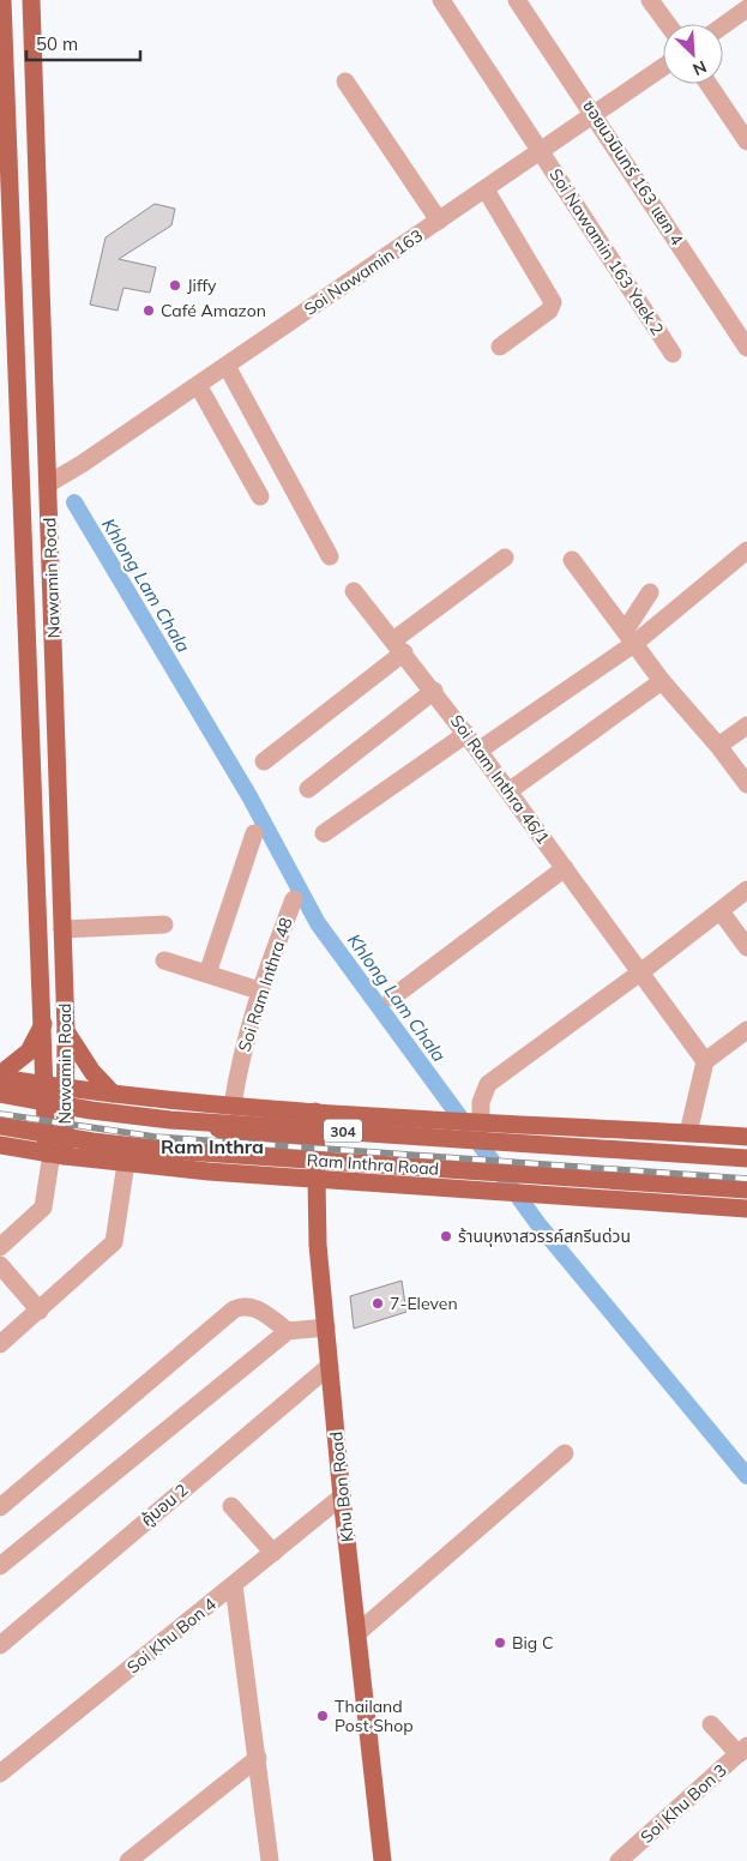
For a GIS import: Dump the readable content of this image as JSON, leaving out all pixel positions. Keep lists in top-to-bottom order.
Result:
{
  "streets": {
    "main road": [
      "Nawamin Road",
      "304",
      "Ram Inthra Road",
      "Khu Bon Road"
    ],
    "street": [
      "ซอยนวมินทร์ 163 แยก 4",
      "Soi Nawamin 163 Yaek 2",
      "Soi Nawamin 163",
      "Soi Ram Inthra 46/1",
      "Soi Ram Inthra 48",
      "คู้บอน 2",
      "Soi Khu Bon 4",
      "Soi Khu Bon 3"
    ]
  },
  "crossings": [
    ["ซอยนวมินทร์ 163 แยก 4", "Soi Nawamin 163"],
    ["Soi Nawamin 163 Yaek 2", "Soi Nawamin 163"],
    ["Soi Nawamin 163", "Nawamin Road"],
    ["Nawamin Road", "304"],
    ["Nawamin Road", "Ram Inthra Road"],
    ["Soi Ram Inthra 48", "304"],
    ["304", "Khu Bon Road"],
    ["Ram Inthra Road", "Khu Bon Road"],
    ["Khu Bon Road", "คู้บอน 2"],
    ["Khu Bon Road", "Soi Khu Bon 4"]
  ],
  "districts": ["Ram Inthra"],
  "water": ["Khlong Lam Chala"],
  "places": [
    "Jiffy",
    "Café Amazon",
    "ร้านบุหงาสวรรค์สกรีนด่วน",
    "7-Eleven",
    "Big C",
    "Thailand Post Shop"
  ],
  "scale_bar": "50 m",
  "north": "bottom right"
}
